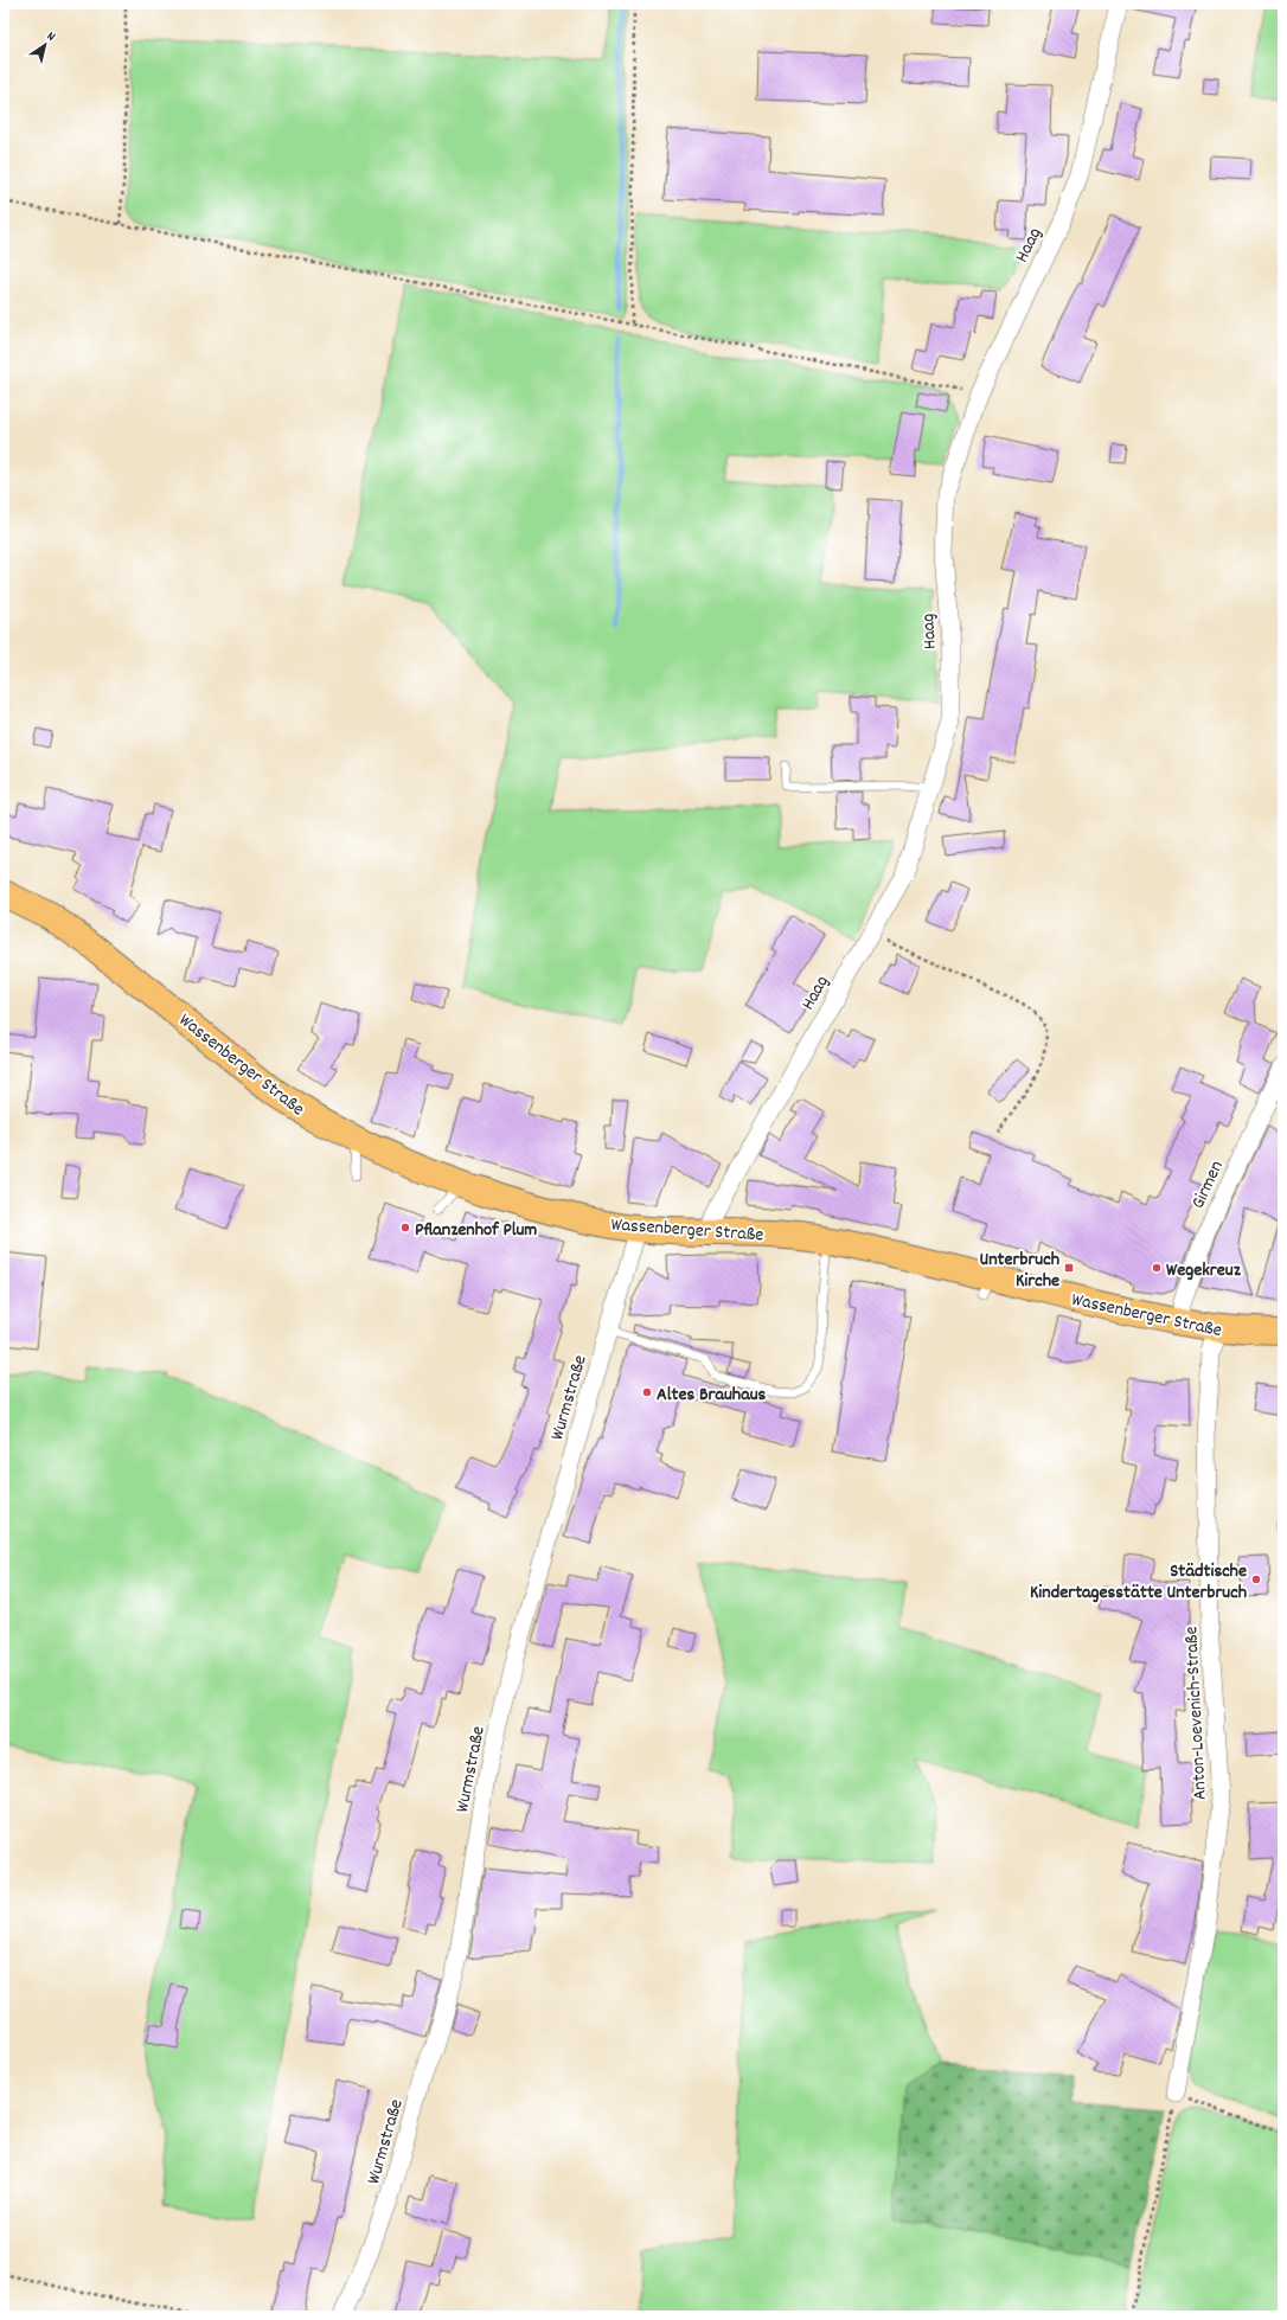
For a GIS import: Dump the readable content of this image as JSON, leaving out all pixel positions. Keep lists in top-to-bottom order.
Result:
{
  "streets": {
    "main road": ["Wassenberger Straße"],
    "street": [
      "Haag",
      "Girmen",
      "Wurmstraße",
      "Anton-Loevenich-Straße"
    ]
  },
  "crossings": [
    ["Haag", "Wassenberger Straße"],
    ["Wassenberger Straße", "Girmen"],
    ["Wassenberger Straße", "Wurmstraße"],
    ["Wassenberger Straße", "Anton-Loevenich-Straße"]
  ],
  "places": {
    "other": [
      "Pflanzenhof Plum",
      "Wegekreuz",
      "Altes Brauhaus",
      "Städtische Kindertagesstätte Unterbruch"
    ],
    "transit": ["Unterbruch Kirche"]
  },
  "north": "top right"
}
